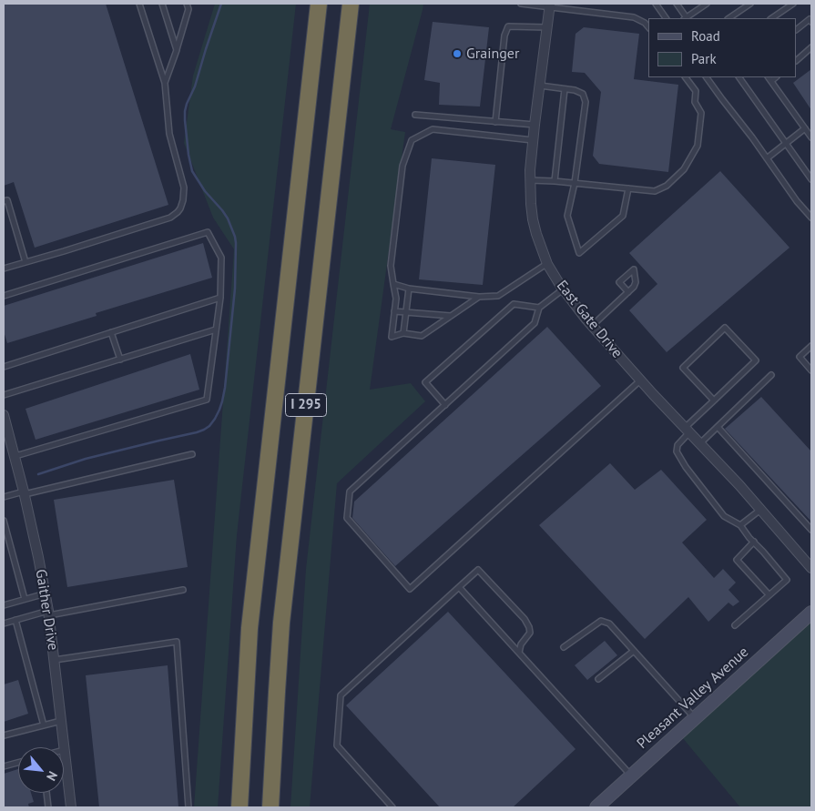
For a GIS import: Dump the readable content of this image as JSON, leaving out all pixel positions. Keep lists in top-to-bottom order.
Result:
{
  "streets": {
    "highway": ["I 295"],
    "street": ["East Gate Drive", "Gaither Drive", "Pleasant Valley Avenue"]
  },
  "places": ["Grainger"],
  "legend": ["Road", "Park"],
  "north": "bottom right"
}
